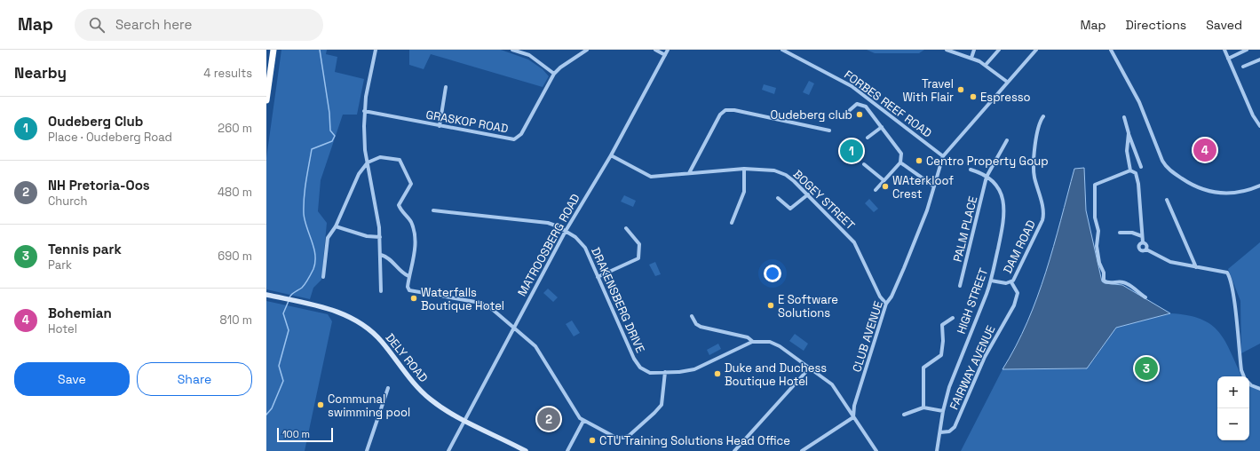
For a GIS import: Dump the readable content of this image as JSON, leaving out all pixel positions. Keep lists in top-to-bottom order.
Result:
{
  "streets": {
    "street": [
      "FORBES REEF ROAD",
      "GRASKOP ROAD",
      "BOGEY STREET",
      "PALM PLACE",
      "MATROOSBERG ROAD",
      "DAM ROAD",
      "DRAKENSBERG DRIVE",
      "HIGH STREET",
      "CLUB AVENUE",
      "DELY ROAD",
      "FAIRWAY AVENUE"
    ]
  },
  "crossings": [
    ["FORBES REEF ROAD", "CLUB AVENUE"],
    ["BOGEY STREET", "MATROOSBERG ROAD"],
    ["BOGEY STREET", "CLUB AVENUE"],
    ["PALM PLACE", "HIGH STREET"],
    ["MATROOSBERG ROAD", "DRAKENSBERG DRIVE"],
    ["MATROOSBERG ROAD", "DELY ROAD"],
    ["DAM ROAD", "HIGH STREET"],
    ["DAM ROAD", "FAIRWAY AVENUE"],
    ["DRAKENSBERG DRIVE", "CLUB AVENUE"],
    ["HIGH STREET", "FAIRWAY AVENUE"]
  ],
  "places": [
    "Travel With Flair",
    "Espresso",
    "Oudeberg club",
    "Centro Property Goup",
    "WAterkloof Crest",
    "Waterfalls Boutique Hotel",
    "E Software Solutions",
    "Duke and Duchess Boutique Hotel",
    "Communal swimming pool",
    "CTU Training Solutions Head Office"
  ],
  "scale_bar": "100 m",
  "page": {
    "header": "Map",
    "search": "Search here",
    "nav": ["Map", "Directions", "Saved"],
    "heading": ["Nearby", "4 results"],
    "list": [
      {
        "mark": "1",
        "name": "Oudeberg Club",
        "note": "Place · Oudeberg Road",
        "value": "260 m"
      },
      {
        "mark": "2",
        "name": "NH Pretoria-Oos",
        "note": "Church",
        "value": "480 m"
      },
      {
        "mark": "3",
        "name": "Tennis park",
        "note": "Park",
        "value": "690 m"
      },
      {
        "mark": "4",
        "name": "Bohemian",
        "note": "Hotel",
        "value": "810 m"
      }
    ],
    "pins": [
      "4",
      "1",
      "3",
      "2"
    ],
    "buttons": ["Save", "Share"],
    "map_buttons": ["+", "−"],
    "scale": "100 m"
  }
}
